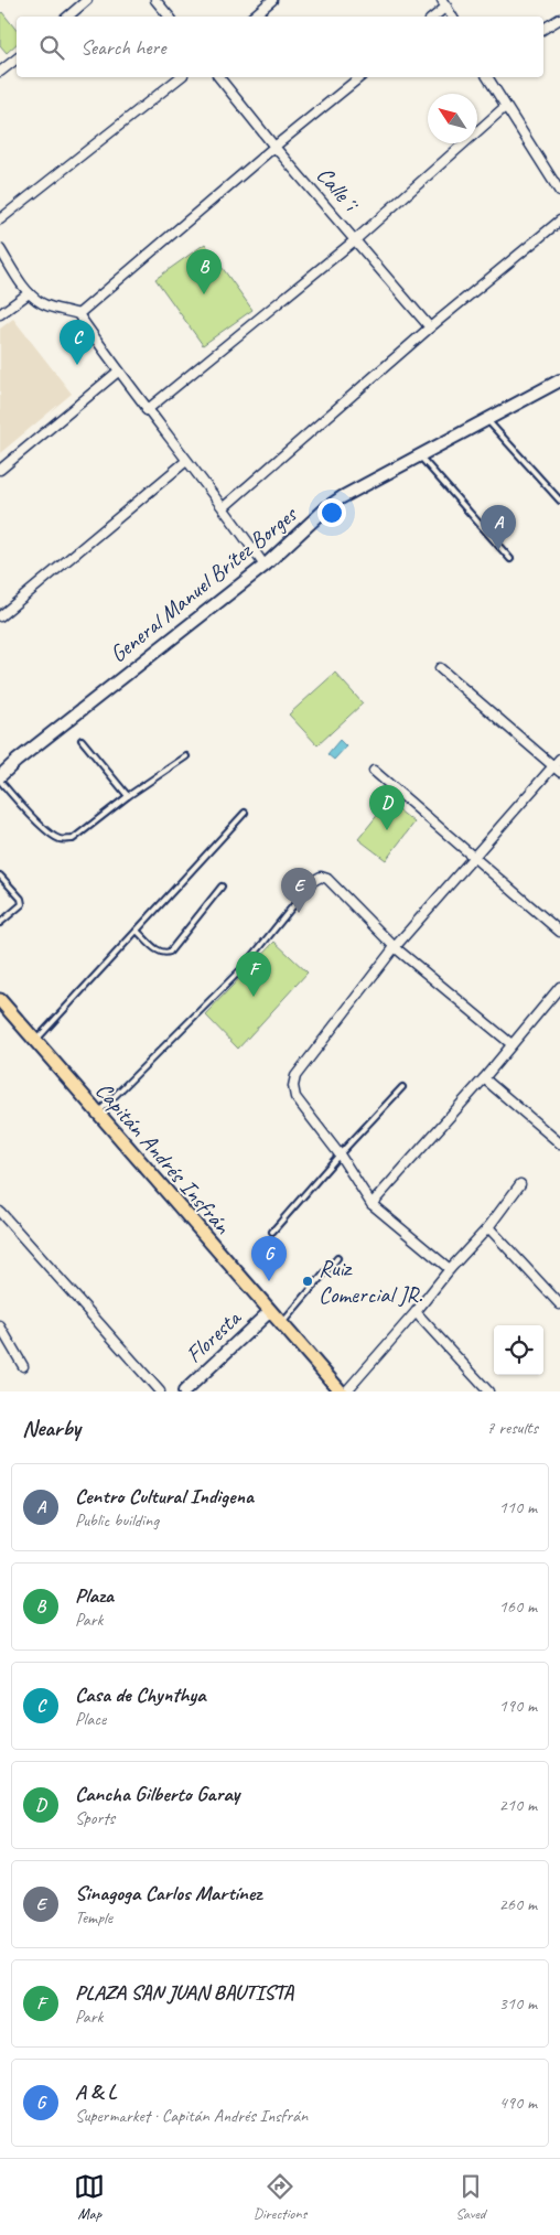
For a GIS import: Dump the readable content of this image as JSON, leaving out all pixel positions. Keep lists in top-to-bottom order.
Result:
{
  "streets": {
    "main road": ["Capitán Andrés Insfrán"],
    "street": ["Calle´i", "General Manuel Brítez Borges", "Floresta"]
  },
  "crossings": [
    ["Capitán Andrés Insfrán", "Floresta"]
  ],
  "places": ["Ruiz Comercial JR."],
  "north": "top left",
  "page": {
    "search": "Search here",
    "pins": [
      "B",
      "C",
      "A",
      "D",
      "E",
      "F",
      "G"
    ],
    "heading": ["Nearby", "7 results"],
    "list": [
      {
        "mark": "A",
        "name": "Centro Cultural Indigena",
        "note": "Public building",
        "value": "110 m"
      },
      {
        "mark": "B",
        "name": "Plaza",
        "note": "Park",
        "value": "160 m"
      },
      {
        "mark": "C",
        "name": "Casa de Chynthya",
        "note": "Place",
        "value": "190 m"
      },
      {
        "mark": "D",
        "name": "Cancha Gilberto Garay",
        "note": "Sports",
        "value": "210 m"
      },
      {
        "mark": "E",
        "name": "Sinagoga Carlos Martínez",
        "note": "Temple",
        "value": "260 m"
      },
      {
        "mark": "F",
        "name": "PLAZA SAN JUAN BAUTISTA",
        "note": "Park",
        "value": "310 m"
      },
      {
        "mark": "G",
        "name": "A & L",
        "note": "Supermarket · Capitán Andrés Insfrán",
        "value": "490 m"
      }
    ],
    "nav": ["Map", "Directions", "Saved"]
  }
}
